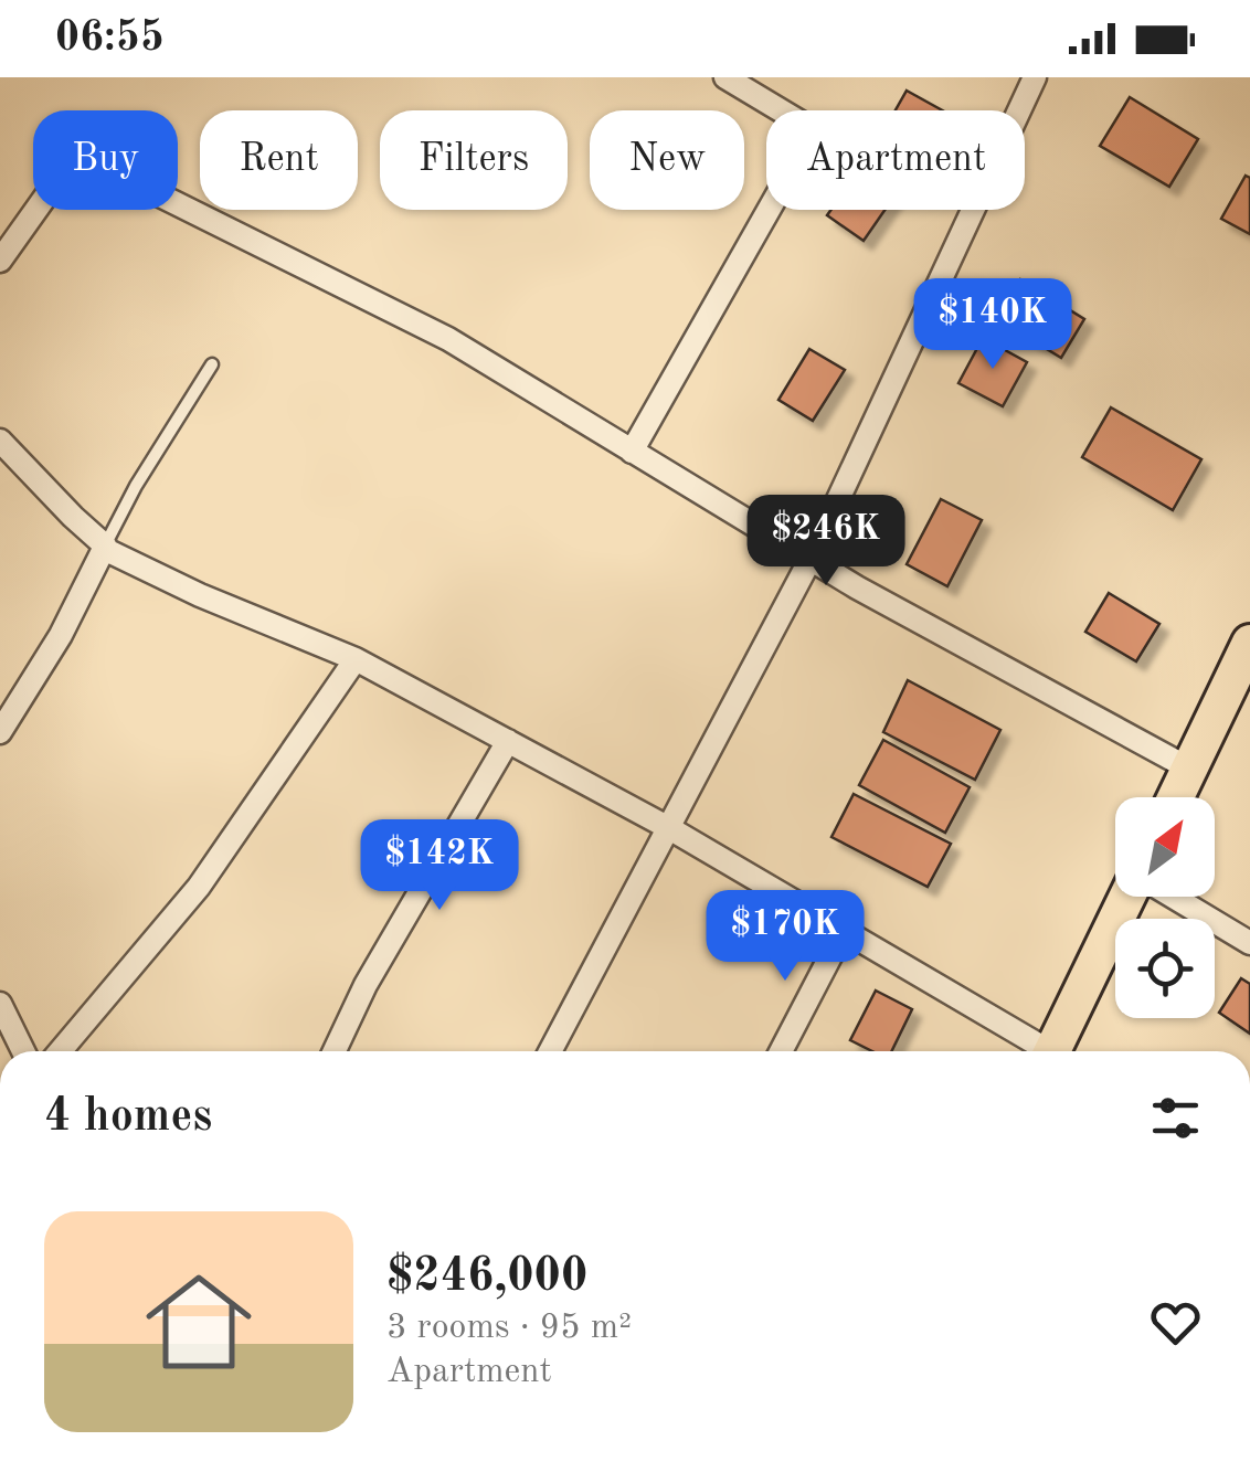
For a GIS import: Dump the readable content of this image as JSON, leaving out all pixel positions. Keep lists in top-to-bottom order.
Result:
{
  "north": "top right",
  "page": {
    "status": "06:55",
    "chip": [
      "Buy",
      "Rent",
      "Filters",
      "New",
      "Apartment"
    ],
    "price": [
      "$140K",
      "$246K",
      "$142K",
      "$170K"
    ],
    "heading": "4 homes",
    "list": [
      {
        "name": "$246,000",
        "note": "3 rooms · 95 m² · Apartment"
      }
    ]
  }
}
